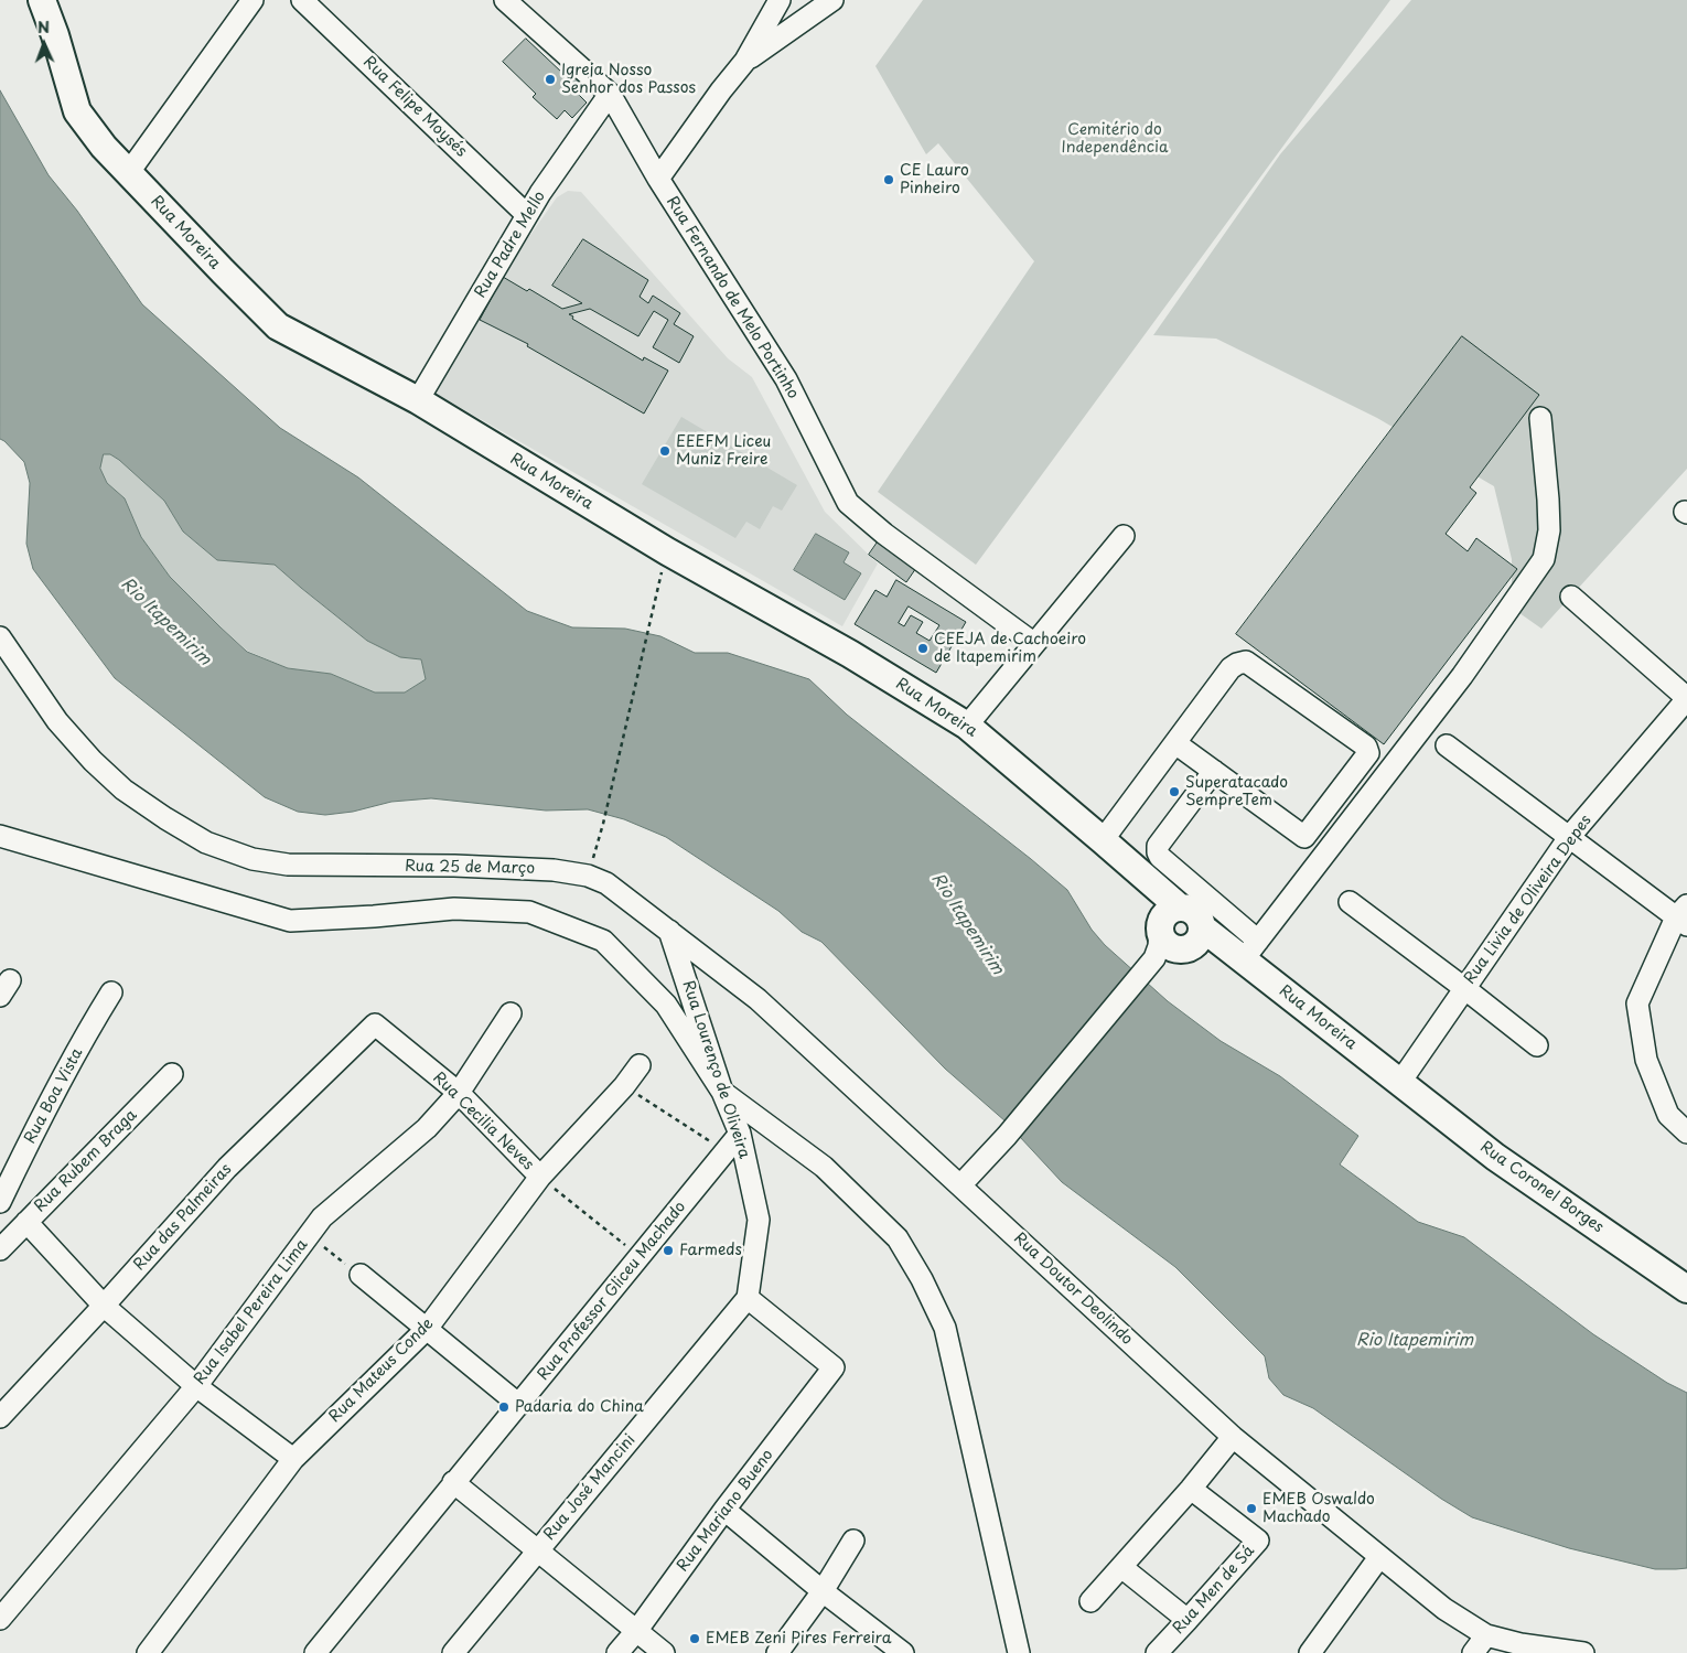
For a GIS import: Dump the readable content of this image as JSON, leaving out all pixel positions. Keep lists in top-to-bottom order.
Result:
{
  "streets": {
    "main road": ["Rua Moreira", "Rua Coronel Borges"],
    "street": [
      "Rua Felipe Moysés",
      "Rua Padre Mello",
      "Rua Fernando de Melo Portinho",
      "Rua 25 de Março",
      "Rua Livia de Oliveira Depes",
      "Rua Lourenço de Oliveira",
      "Rua Boa Vista",
      "Rua Cecilia Neves",
      "Rua Rubem Braga",
      "Rua das Palmeiras",
      "Rua Doutor Deolindo",
      "Rua Professor Gliceu Machado",
      "Rua Isabel Pereira Lima",
      "Rua Mateus Conde",
      "Rua José Mancini",
      "Rua Mariano Bueno",
      "Rua Men de Sá"
    ]
  },
  "crossings": [
    ["Rua Felipe Moysés", "Rua Padre Mello"],
    ["Rua Moreira", "Rua Padre Mello"],
    ["Rua Moreira", "Rua Livia de Oliveira Depes"],
    ["Rua Moreira", "Rua Coronel Borges"],
    ["Rua Padre Mello", "Rua Fernando de Melo Portinho"],
    ["Rua 25 de Março", "Rua Lourenço de Oliveira"],
    ["Rua 25 de Março", "Rua Doutor Deolindo"],
    ["Rua Livia de Oliveira Depes", "Rua Coronel Borges"],
    ["Rua Lourenço de Oliveira", "Rua Doutor Deolindo"],
    ["Rua Lourenço de Oliveira", "Rua Professor Gliceu Machado"],
    ["Rua Lourenço de Oliveira", "Rua José Mancini"],
    ["Rua Lourenço de Oliveira", "Rua Mariano Bueno"],
    ["Rua Cecilia Neves", "Rua das Palmeiras"],
    ["Rua Cecilia Neves", "Rua Isabel Pereira Lima"],
    ["Rua Cecilia Neves", "Rua Mateus Conde"],
    ["Rua José Mancini", "Rua Mariano Bueno"]
  ],
  "water": ["Rio Itapemirim"],
  "parks": ["Cemitério do Independência"],
  "places": [
    "Igreja Nosso Senhor dos Passos",
    "CE Lauro Pinheiro",
    "EEEFM Liceu Muniz Freire",
    "CEEJA de Cachoeiro de Itapemirim",
    "Superatacado SempreTem",
    "Farmeds",
    "Padaria do China",
    "EMEB Oswaldo Machado",
    "EMEB Zeni Pires Ferreira"
  ],
  "north": "top"
}
